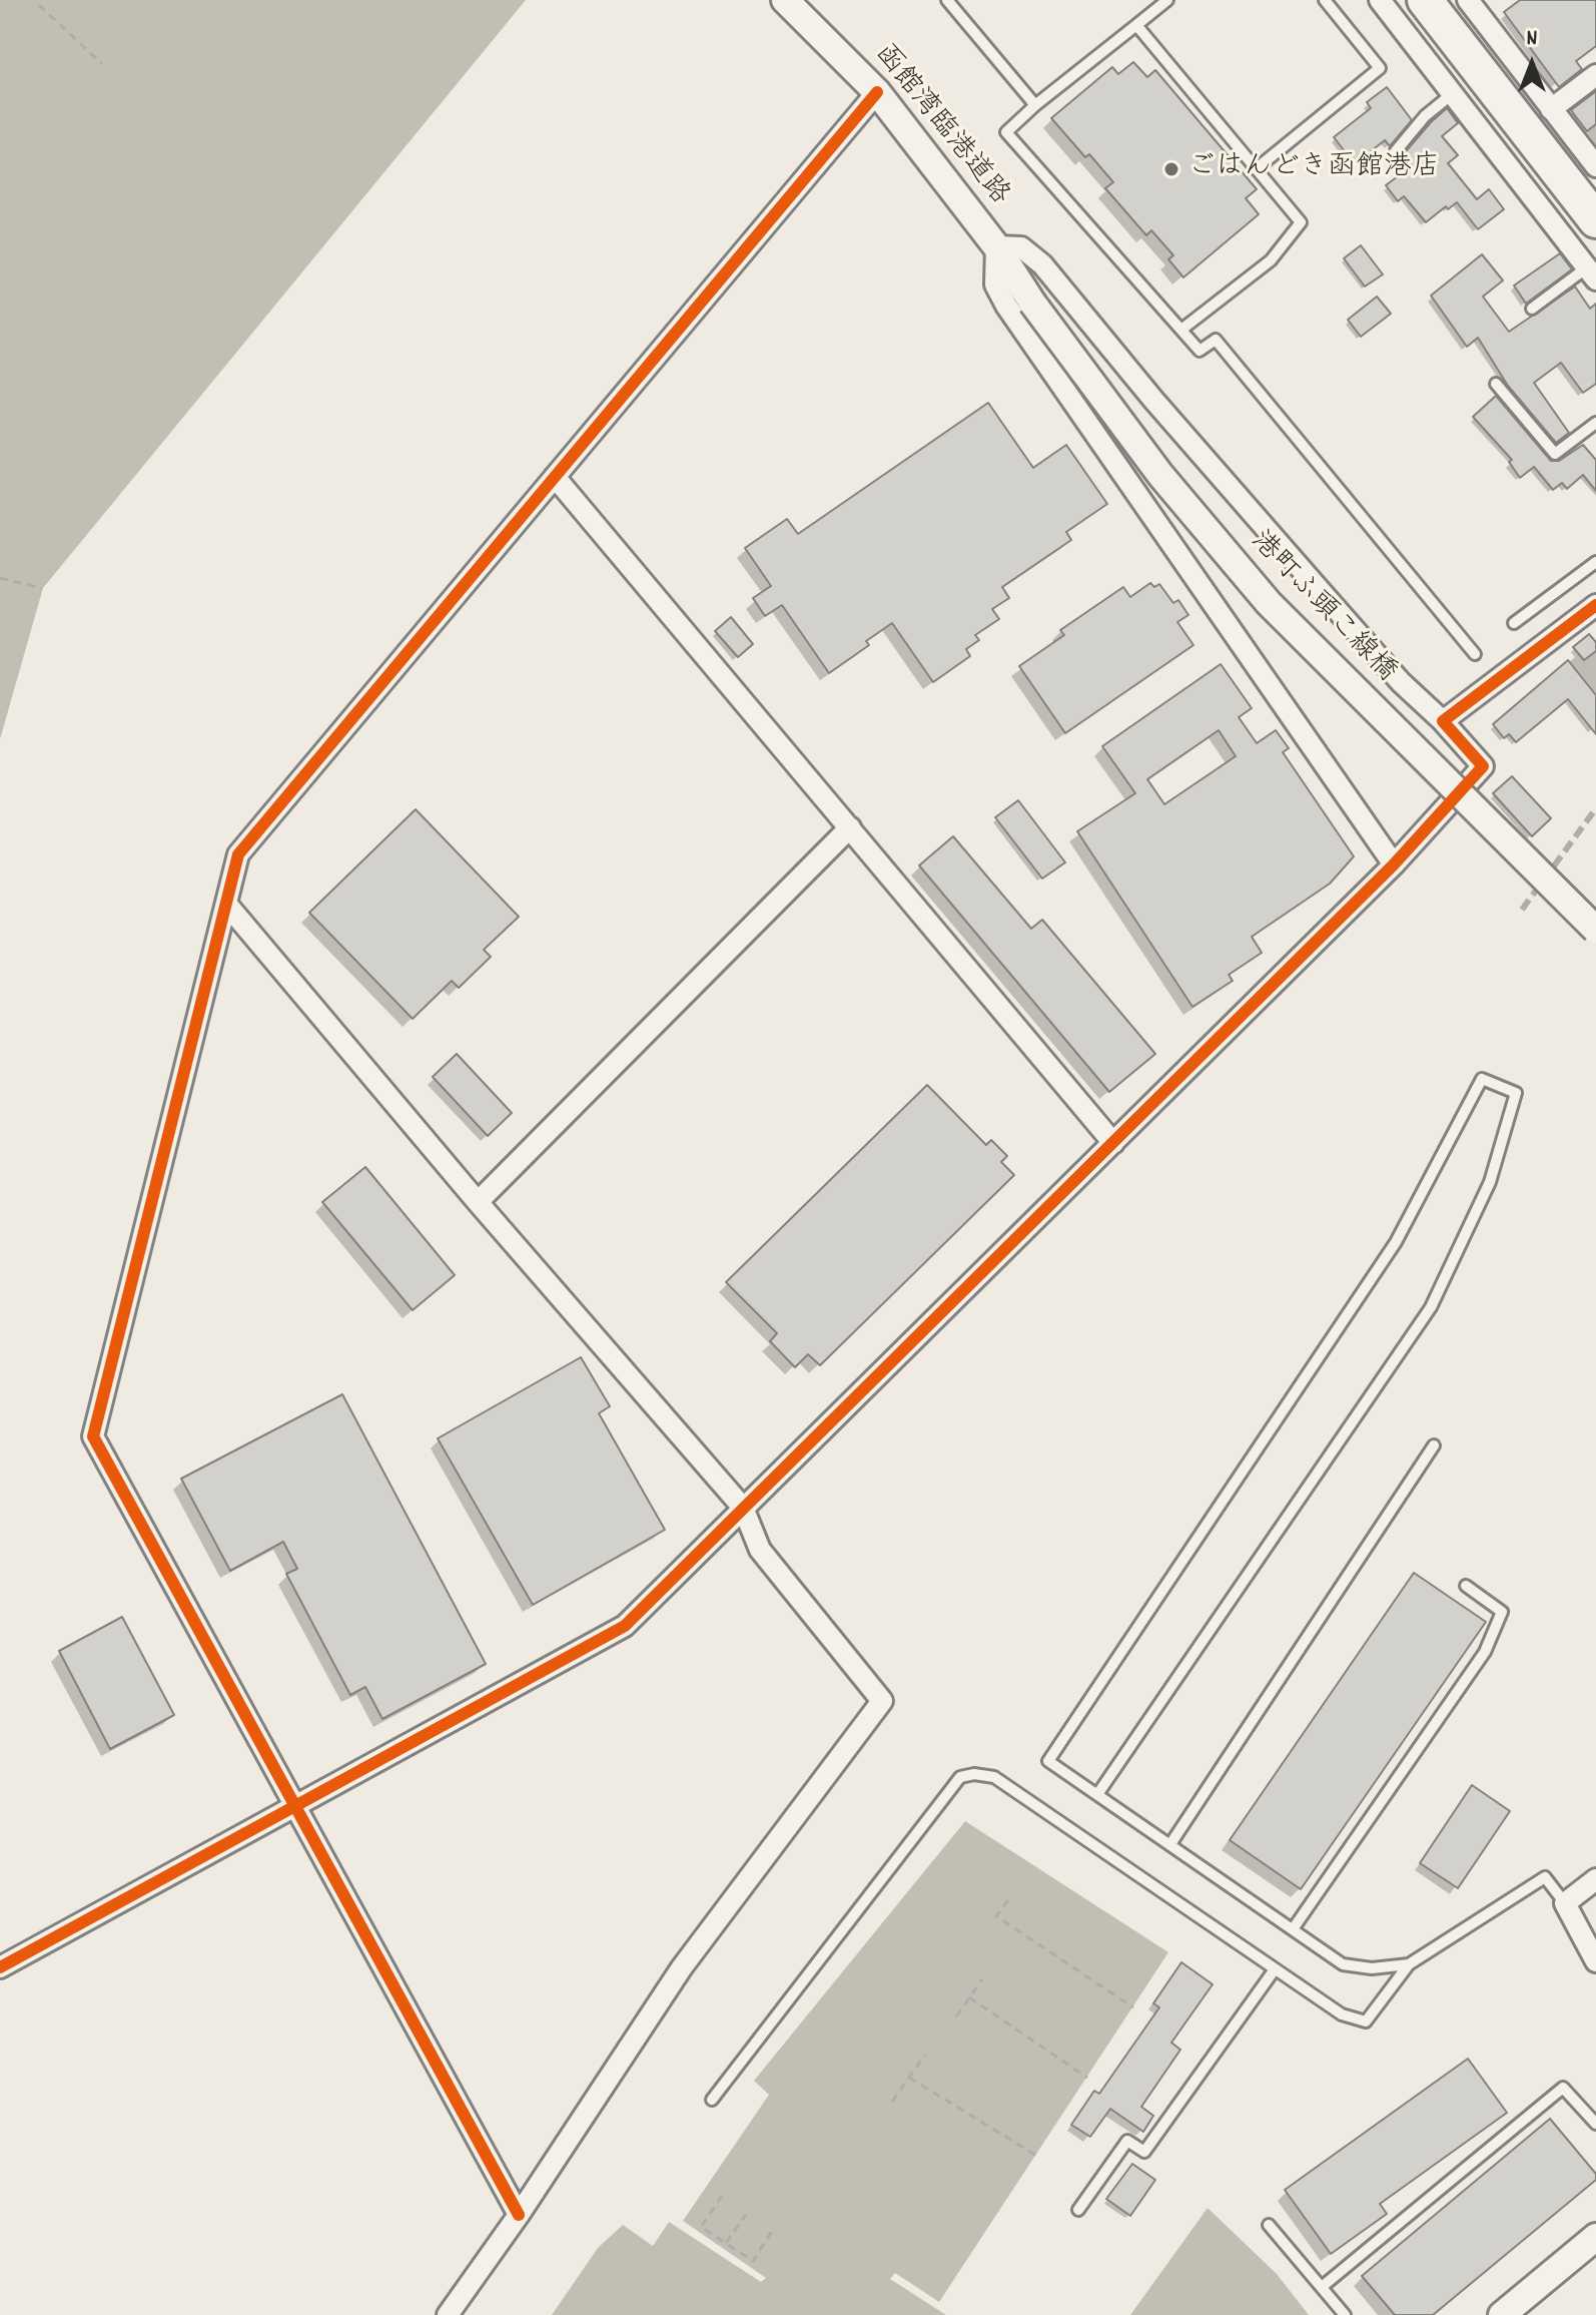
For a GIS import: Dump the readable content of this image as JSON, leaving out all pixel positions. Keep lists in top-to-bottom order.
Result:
{
  "streets": {
    "street": ["函館湾臨港道路", "港町ふ頭こ線橋"]
  },
  "crossings": [
    ["函館湾臨港道路", "港町ふ頭こ線橋"]
  ],
  "places": ["ごはんどき函館港店"],
  "north": "top"
}
